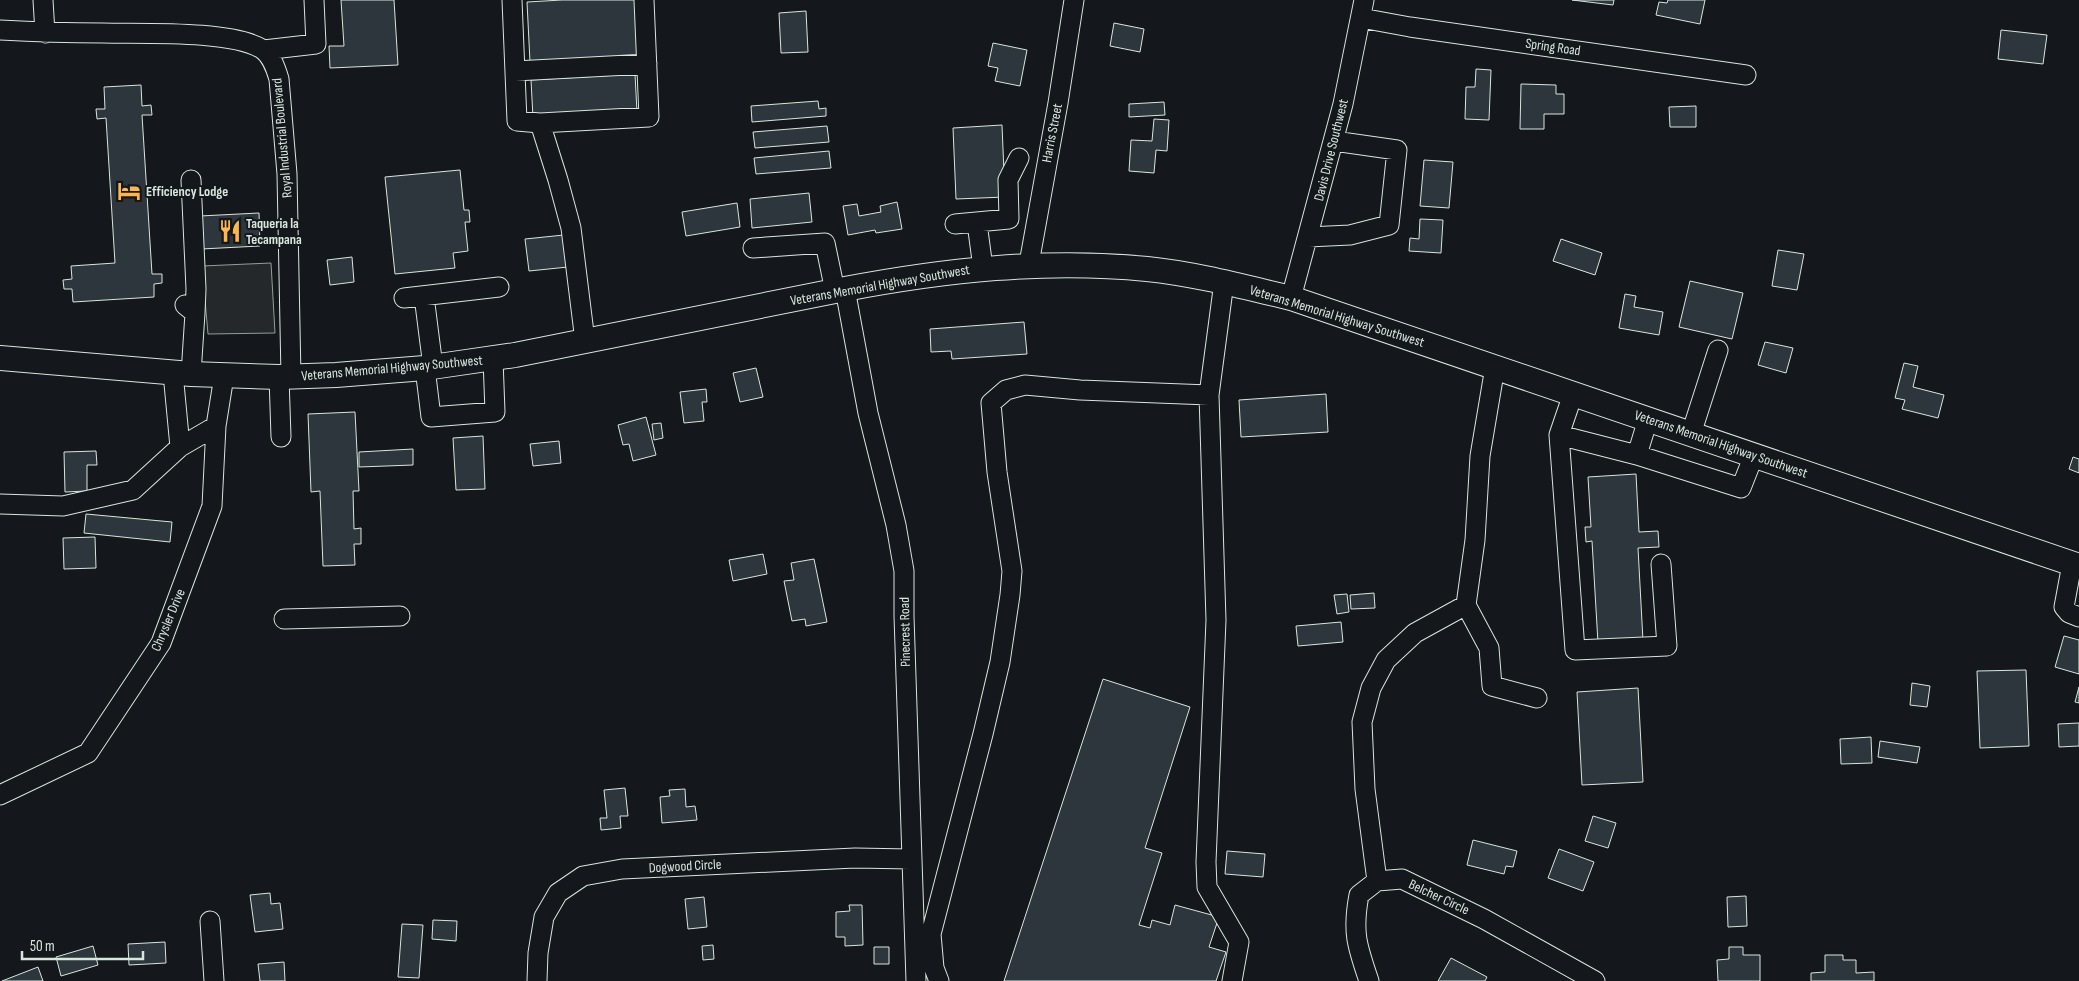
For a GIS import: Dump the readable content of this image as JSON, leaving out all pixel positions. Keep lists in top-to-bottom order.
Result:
{
  "streets": {
    "main road": ["Veterans Memorial Highway Southwest"],
    "street": [
      "Spring Road",
      "Harris Street",
      "Royal Industrial Boulevard",
      "Davis Drive Southwest",
      "Chrysler Drive",
      "Pinecrest Road",
      "Dogwood Circle",
      "Belcher Circle"
    ]
  },
  "crossings": [
    ["Spring Road", "Davis Drive Southwest"],
    ["Harris Street", "Veterans Memorial Highway Southwest"],
    ["Royal Industrial Boulevard", "Veterans Memorial Highway Southwest"],
    ["Davis Drive Southwest", "Veterans Memorial Highway Southwest"],
    ["Veterans Memorial Highway Southwest", "Chrysler Drive"],
    ["Veterans Memorial Highway Southwest", "Pinecrest Road"],
    ["Pinecrest Road", "Dogwood Circle"]
  ],
  "places": {
    "hotel": ["Efficiency Lodge"],
    "restaurant": ["Taqueria la Tecampana"]
  },
  "scale_bar": "50 m"
}
